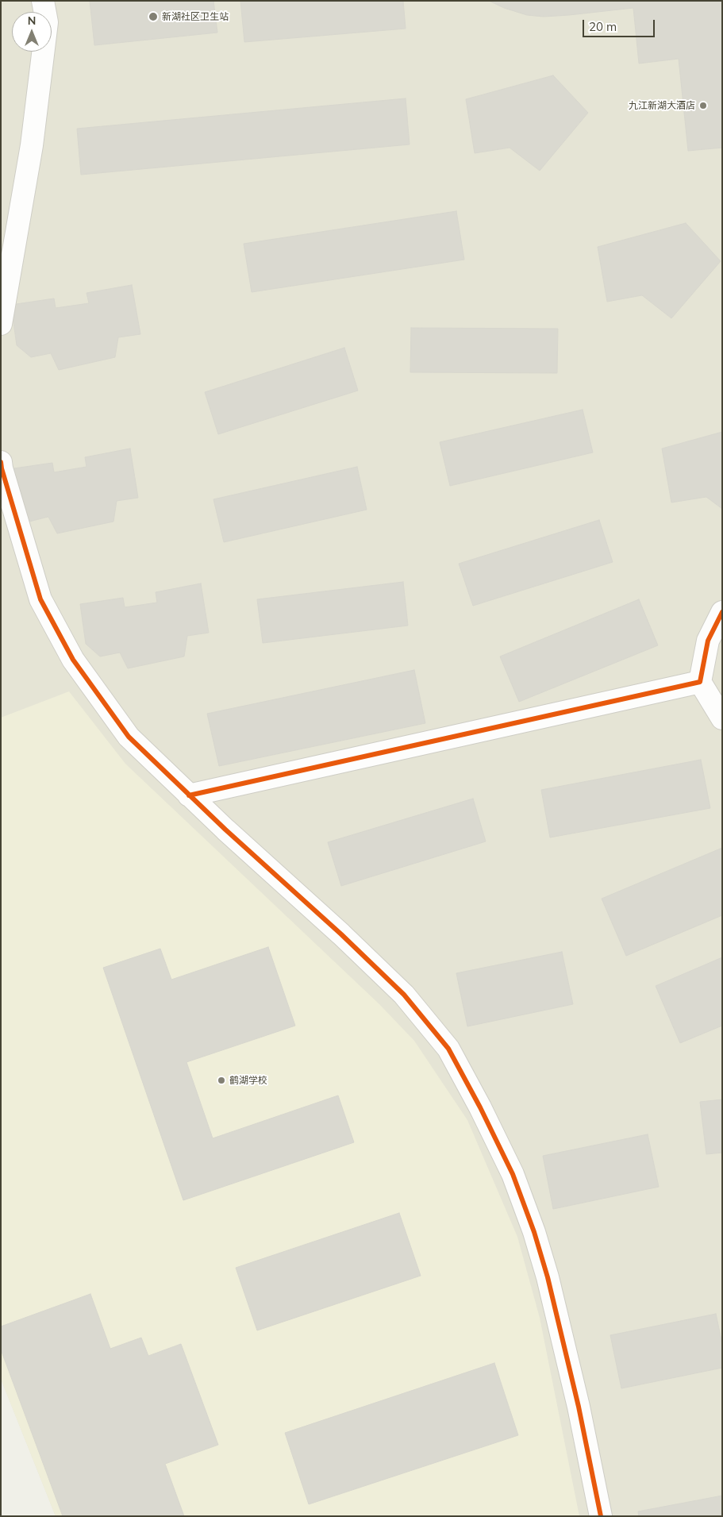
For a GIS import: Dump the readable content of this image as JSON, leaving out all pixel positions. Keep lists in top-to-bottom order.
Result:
{
  "places": ["新湖社区卫生站", "九江新湖大酒店", "鹤湖学校"],
  "scale_bar": "20 m",
  "north": "top"
}
